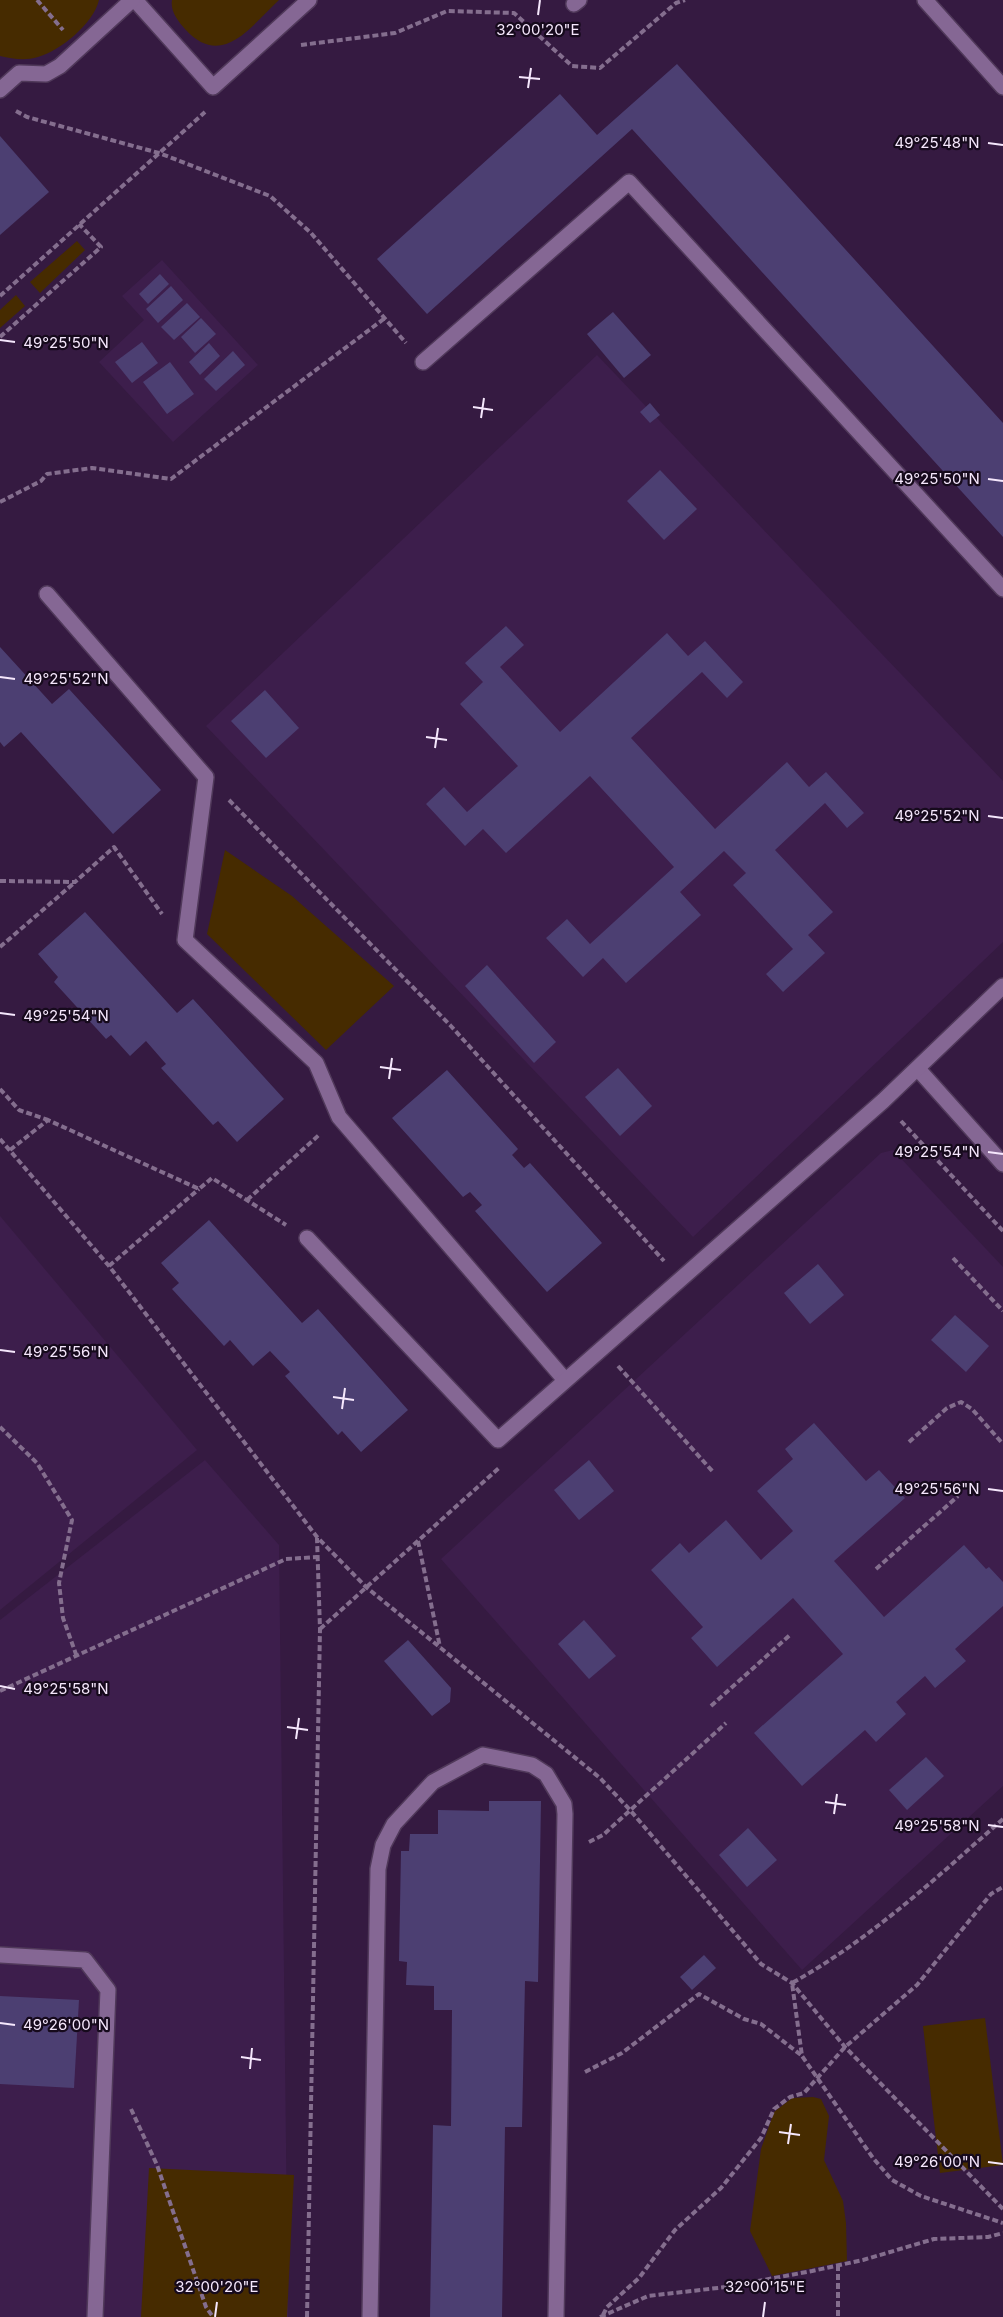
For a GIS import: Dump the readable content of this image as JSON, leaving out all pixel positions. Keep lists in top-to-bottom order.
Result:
{
  "coordinates": [
    "32°00'20\"E",
    "49°25'48\"N",
    "49°25'50\"N",
    "49°25'52\"N",
    "49°25'54\"N",
    "49°25'56\"N",
    "49°25'58\"N",
    "49°26'00\"N",
    "32°00'15\"E"
  ]
}
